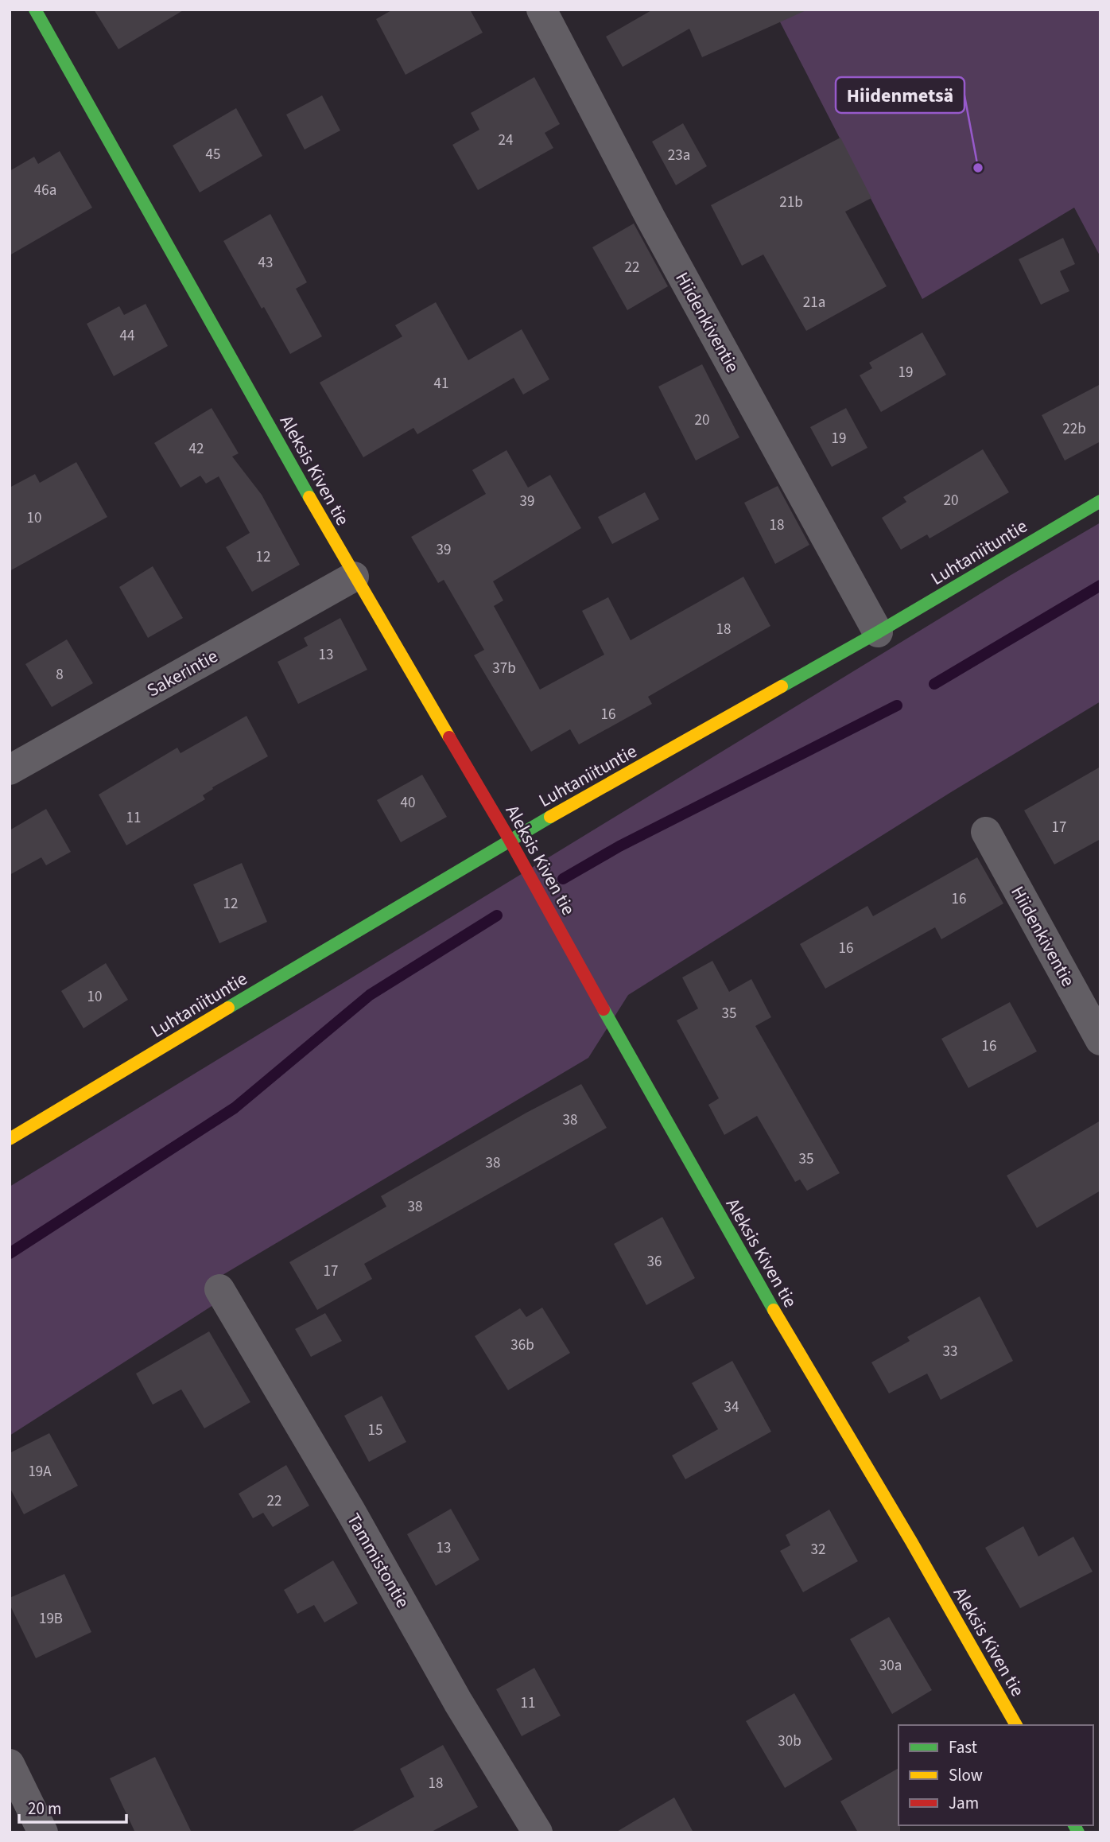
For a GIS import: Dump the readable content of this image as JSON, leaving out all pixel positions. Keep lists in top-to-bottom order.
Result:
{
  "streets": {
    "street": [
      "Hiidenkiventie",
      "Aleksis Kiven tie",
      "Luhtaniituntie",
      "Sakerintie",
      "Tammistontie"
    ]
  },
  "crossings": [
    ["Hiidenkiventie", "Luhtaniituntie"],
    ["Aleksis Kiven tie", "Luhtaniituntie"],
    ["Aleksis Kiven tie", "Sakerintie"]
  ],
  "places": ["Hiidenmetsä"],
  "house_numbers": [
    "24",
    "45",
    "23a",
    "46a",
    "21b",
    "43",
    "22",
    "21a",
    "44",
    "19",
    "41",
    "20",
    "22b",
    "19",
    "42",
    "20",
    "39",
    "10",
    "18",
    "39",
    "12",
    "18",
    "13",
    "37b",
    "8",
    "16",
    "40",
    "11",
    "17",
    "16",
    "12",
    "16",
    "10",
    "35",
    "16",
    "38",
    "35",
    "38",
    "38",
    "36",
    "17",
    "36b",
    "33",
    "34",
    "15",
    "19A",
    "22",
    "13",
    "32",
    "19B",
    "30a",
    "11",
    "30b",
    "18"
  ],
  "legend": ["Fast", "Slow", "Jam"],
  "scale_bar": "20 m"
}
